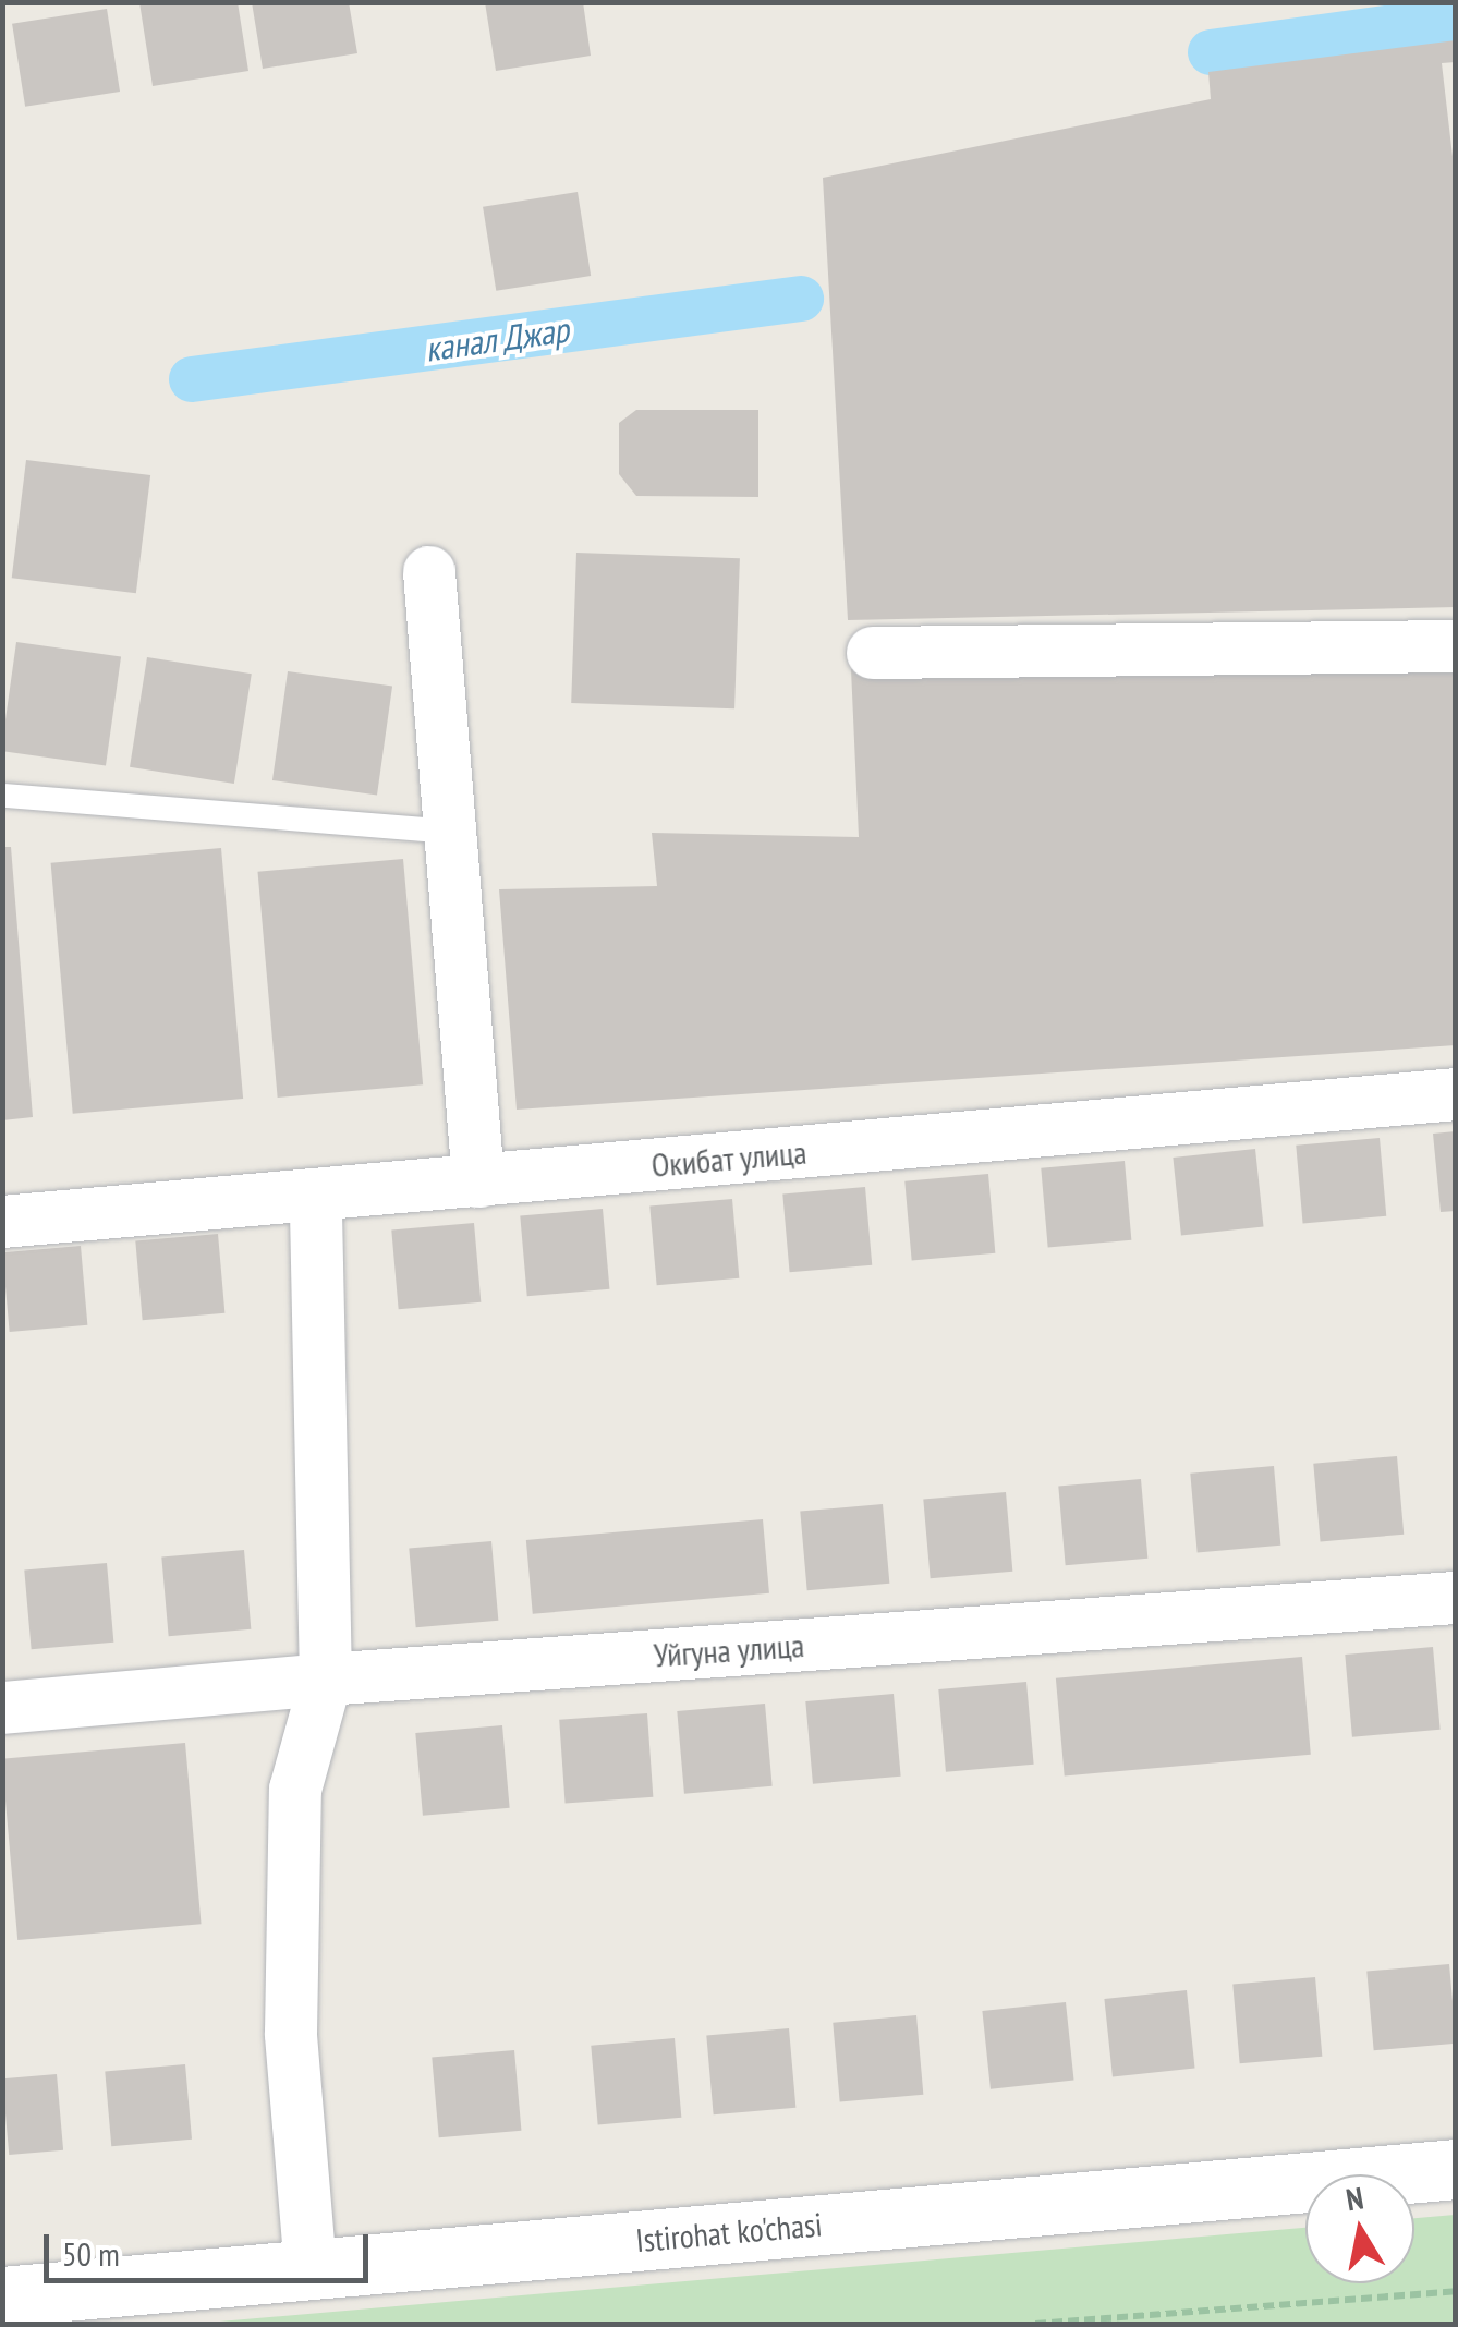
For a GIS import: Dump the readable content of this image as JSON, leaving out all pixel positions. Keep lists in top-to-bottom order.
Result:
{
  "streets": {
    "main road": ["Istirohat ko'chasi"],
    "street": ["Окибат улица", "Уйгуна улица"]
  },
  "water": ["канал Джар"],
  "scale_bar": "50 m",
  "north": "top"
}
